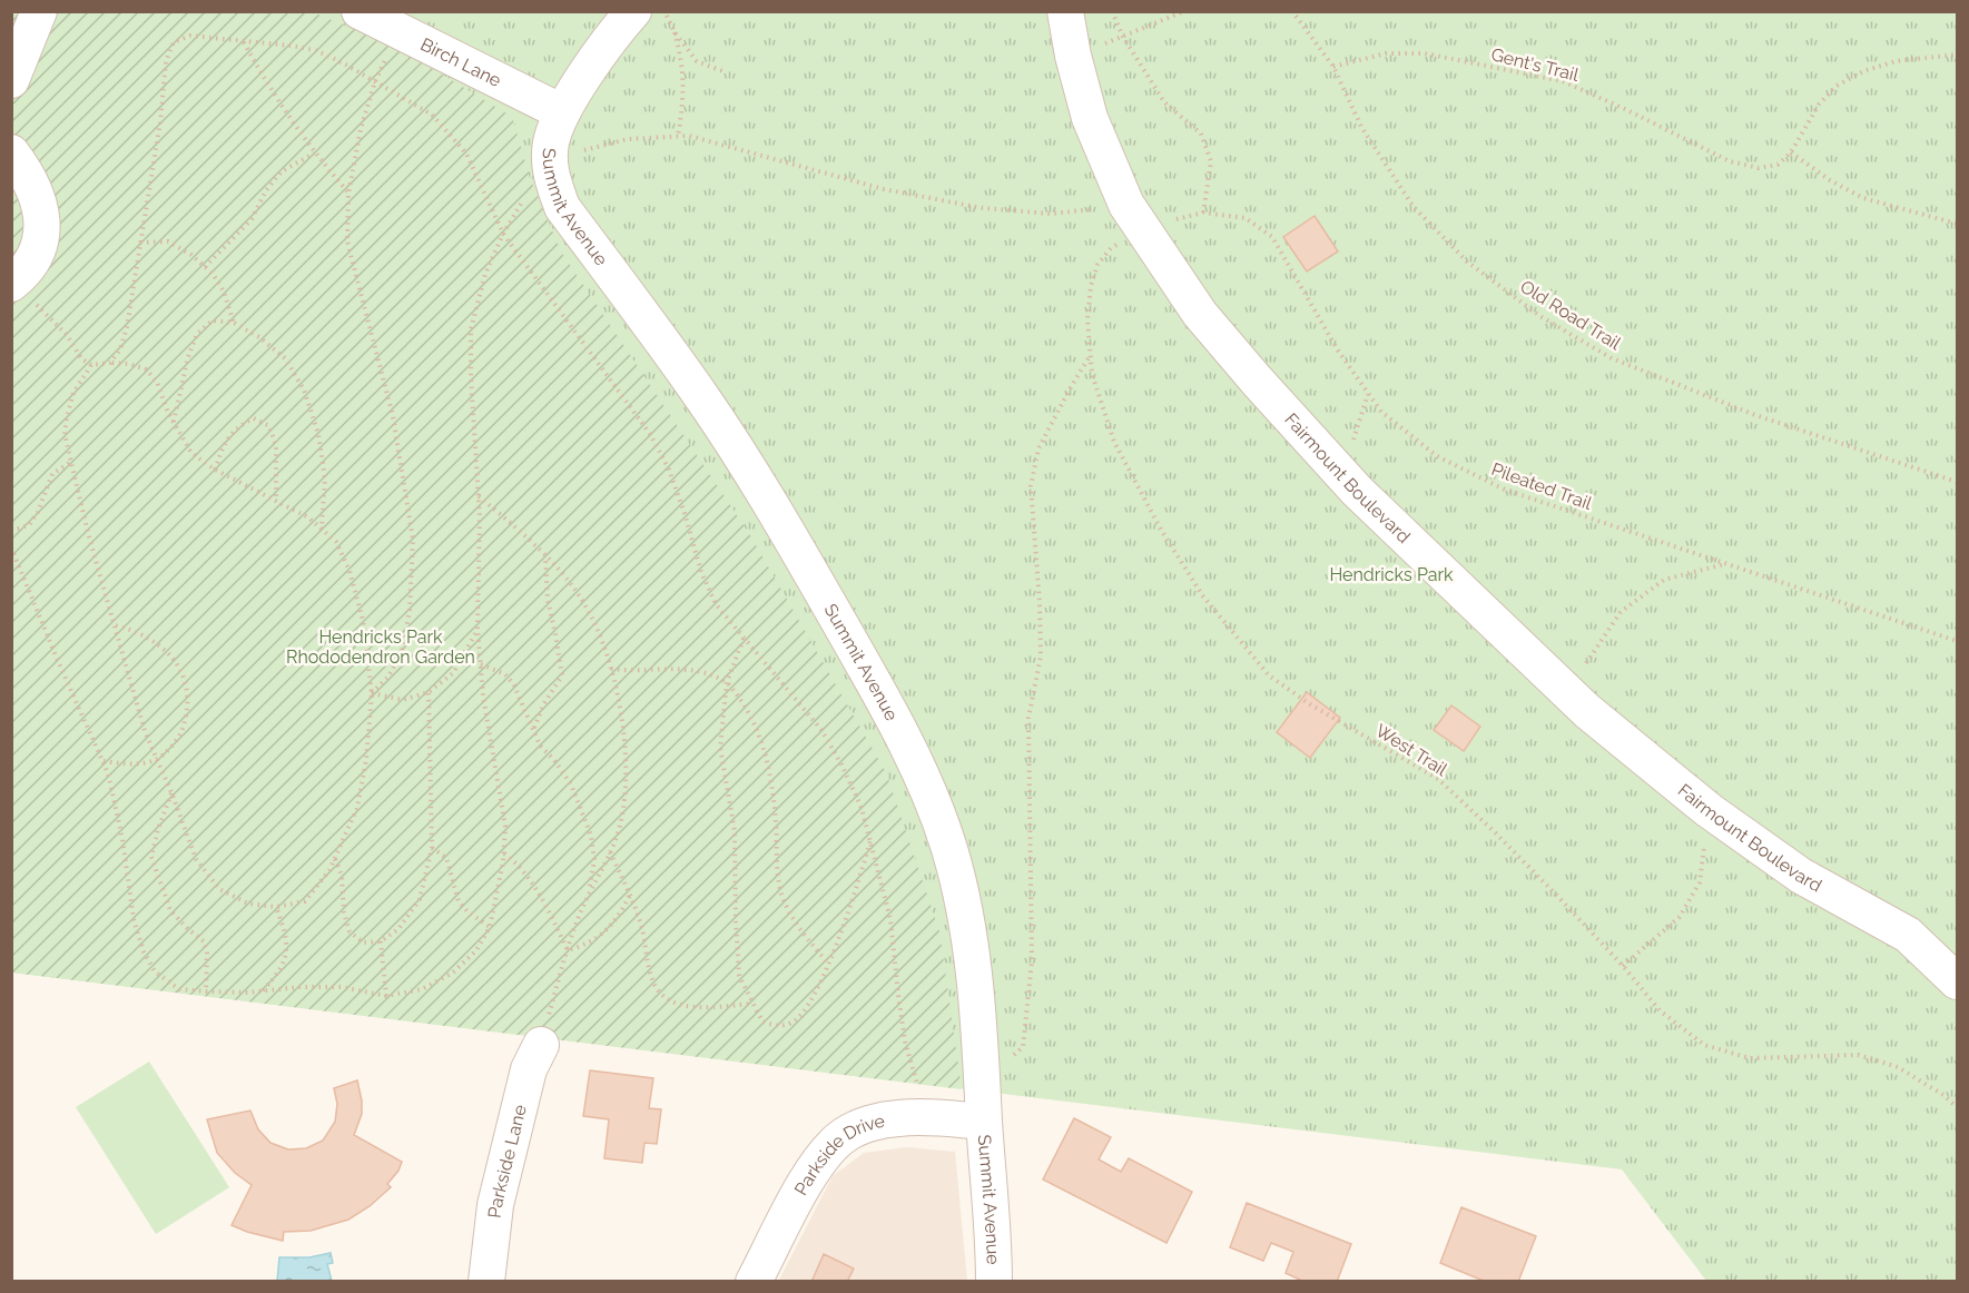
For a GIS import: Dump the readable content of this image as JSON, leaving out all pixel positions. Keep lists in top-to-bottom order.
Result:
{
  "streets": {
    "street": [
      "Birch Lane",
      "Summit Avenue",
      "Fairmount Boulevard",
      "Parkside Drive",
      "Parkside Lane"
    ],
    "path": [
      "Gent's Trail",
      "Old Road Trail",
      "Pileated Trail",
      "West Trail"
    ]
  },
  "crossings": [
    ["Birch Lane", "Summit Avenue"],
    ["Gent's Trail", "Old Road Trail"],
    ["Summit Avenue", "Parkside Drive"],
    ["Fairmount Boulevard", "Pileated Trail"],
    ["Fairmount Boulevard", "West Trail"],
    ["Pileated Trail", "West Trail"]
  ],
  "parks": ["Hendricks Park", "Hendricks Park Rhododendron Garden"]
}
